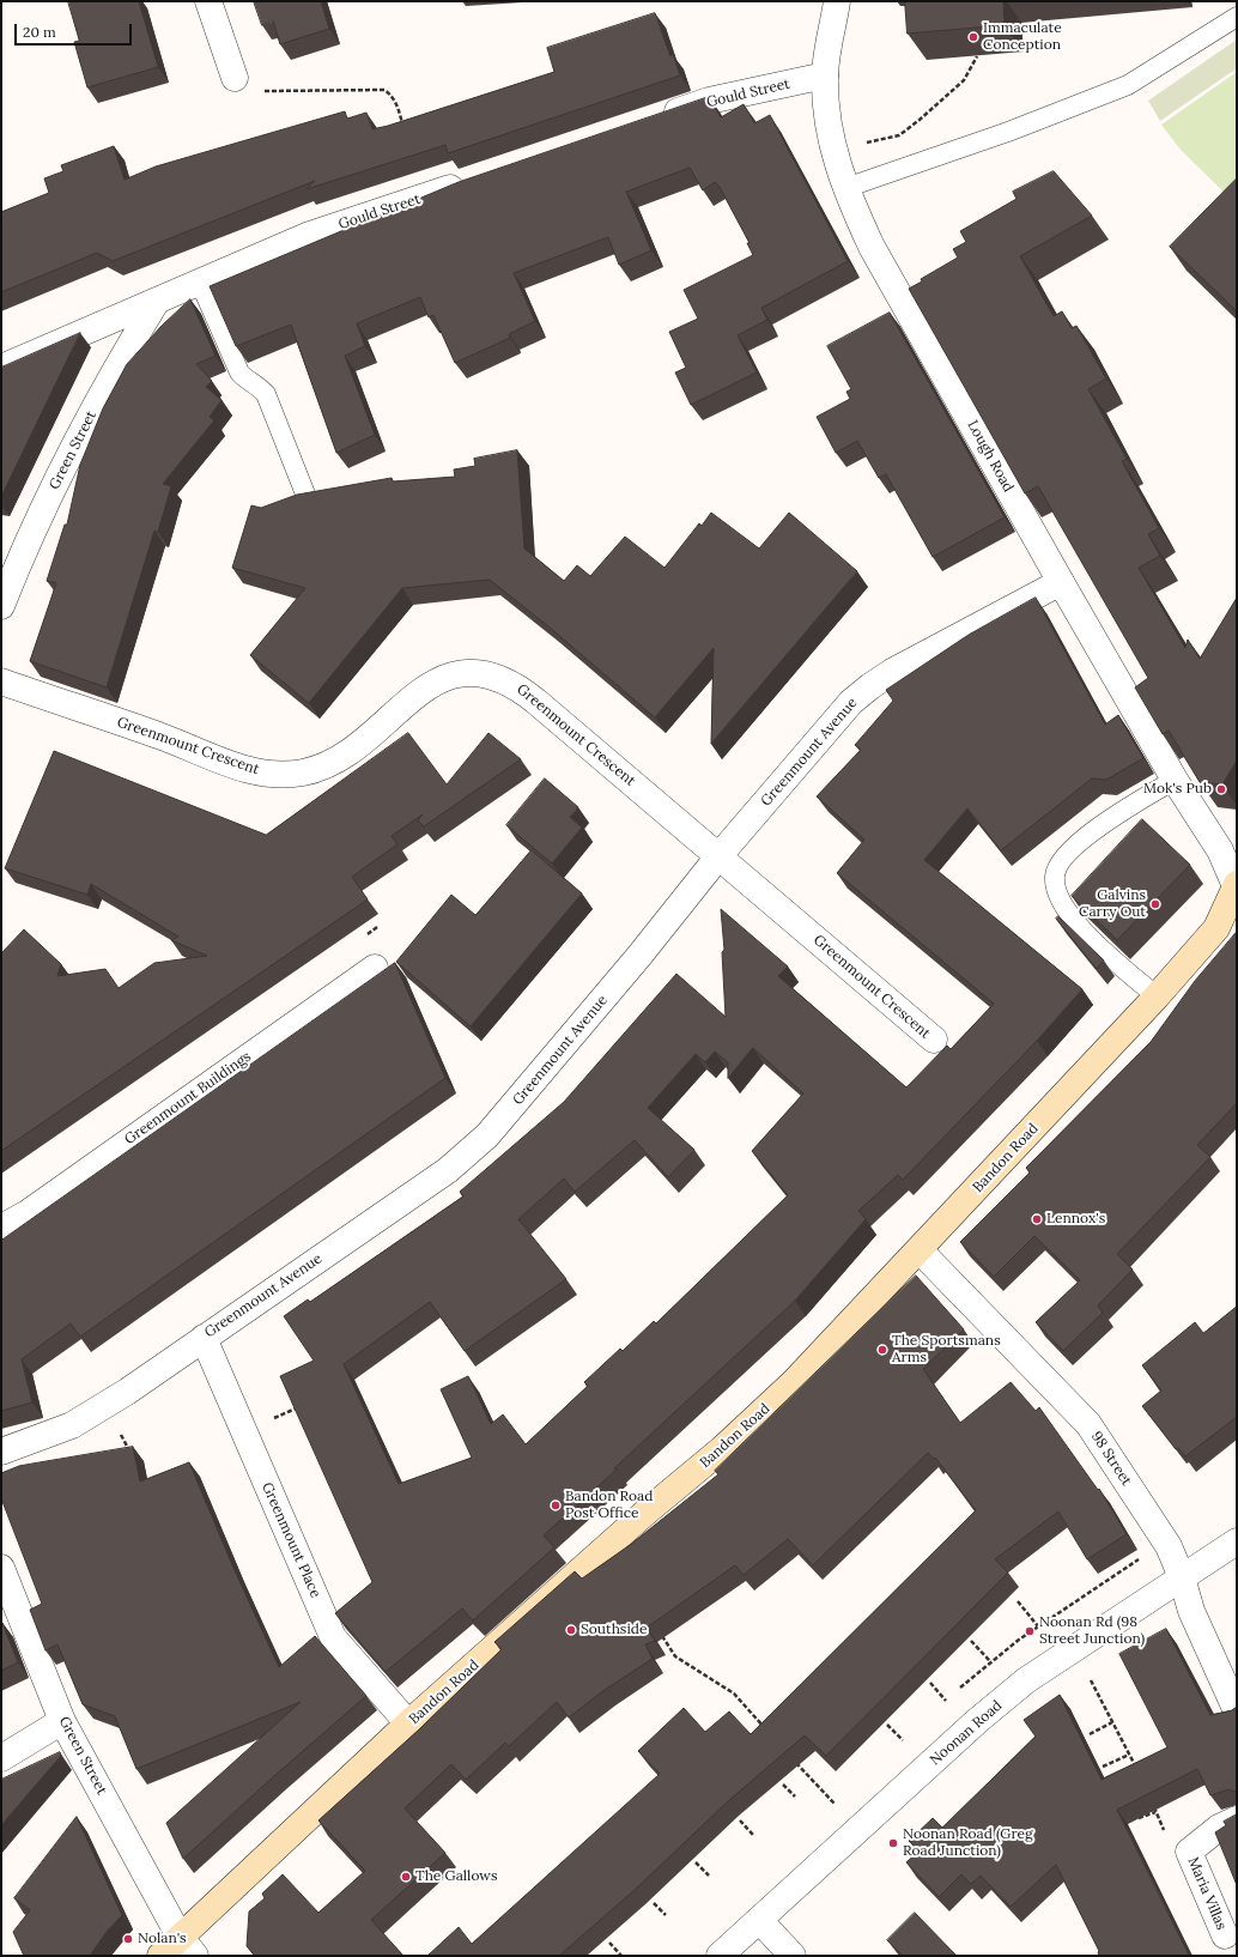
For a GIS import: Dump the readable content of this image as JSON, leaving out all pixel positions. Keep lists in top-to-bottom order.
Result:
{
  "streets": {
    "main road": ["Bandon Road"],
    "street": [
      "Gould Street",
      "Green Street",
      "Lough Road",
      "Greenmount Crescent",
      "Greenmount Avenue",
      "Greenmount Buildings",
      "98 Street",
      "Greenmount Place",
      "Noonan Road",
      "Maria Villas"
    ]
  },
  "crossings": [
    ["Gould Street", "Green Street"],
    ["Gould Street", "Lough Road"],
    ["Green Street", "Bandon Road"],
    ["Lough Road", "Greenmount Avenue"],
    ["Lough Road", "Bandon Road"],
    ["Greenmount Crescent", "Greenmount Avenue"],
    ["Greenmount Avenue", "Greenmount Place"],
    ["Bandon Road", "98 Street"],
    ["Bandon Road", "Greenmount Place"],
    ["98 Street", "Noonan Road"]
  ],
  "places": [
    "Immaculate Conception",
    "Mok's Pub",
    "Galvins Carry Out",
    "Lennox's",
    "The Sportsmans Arms",
    "Bandon Road Post Office",
    "Southside",
    "Noonan Rd (98 Street Junction)",
    "Noonan Road (Greg Road Junction)",
    "The Gallows",
    "Nolan's"
  ],
  "scale_bar": "20 m"
}
